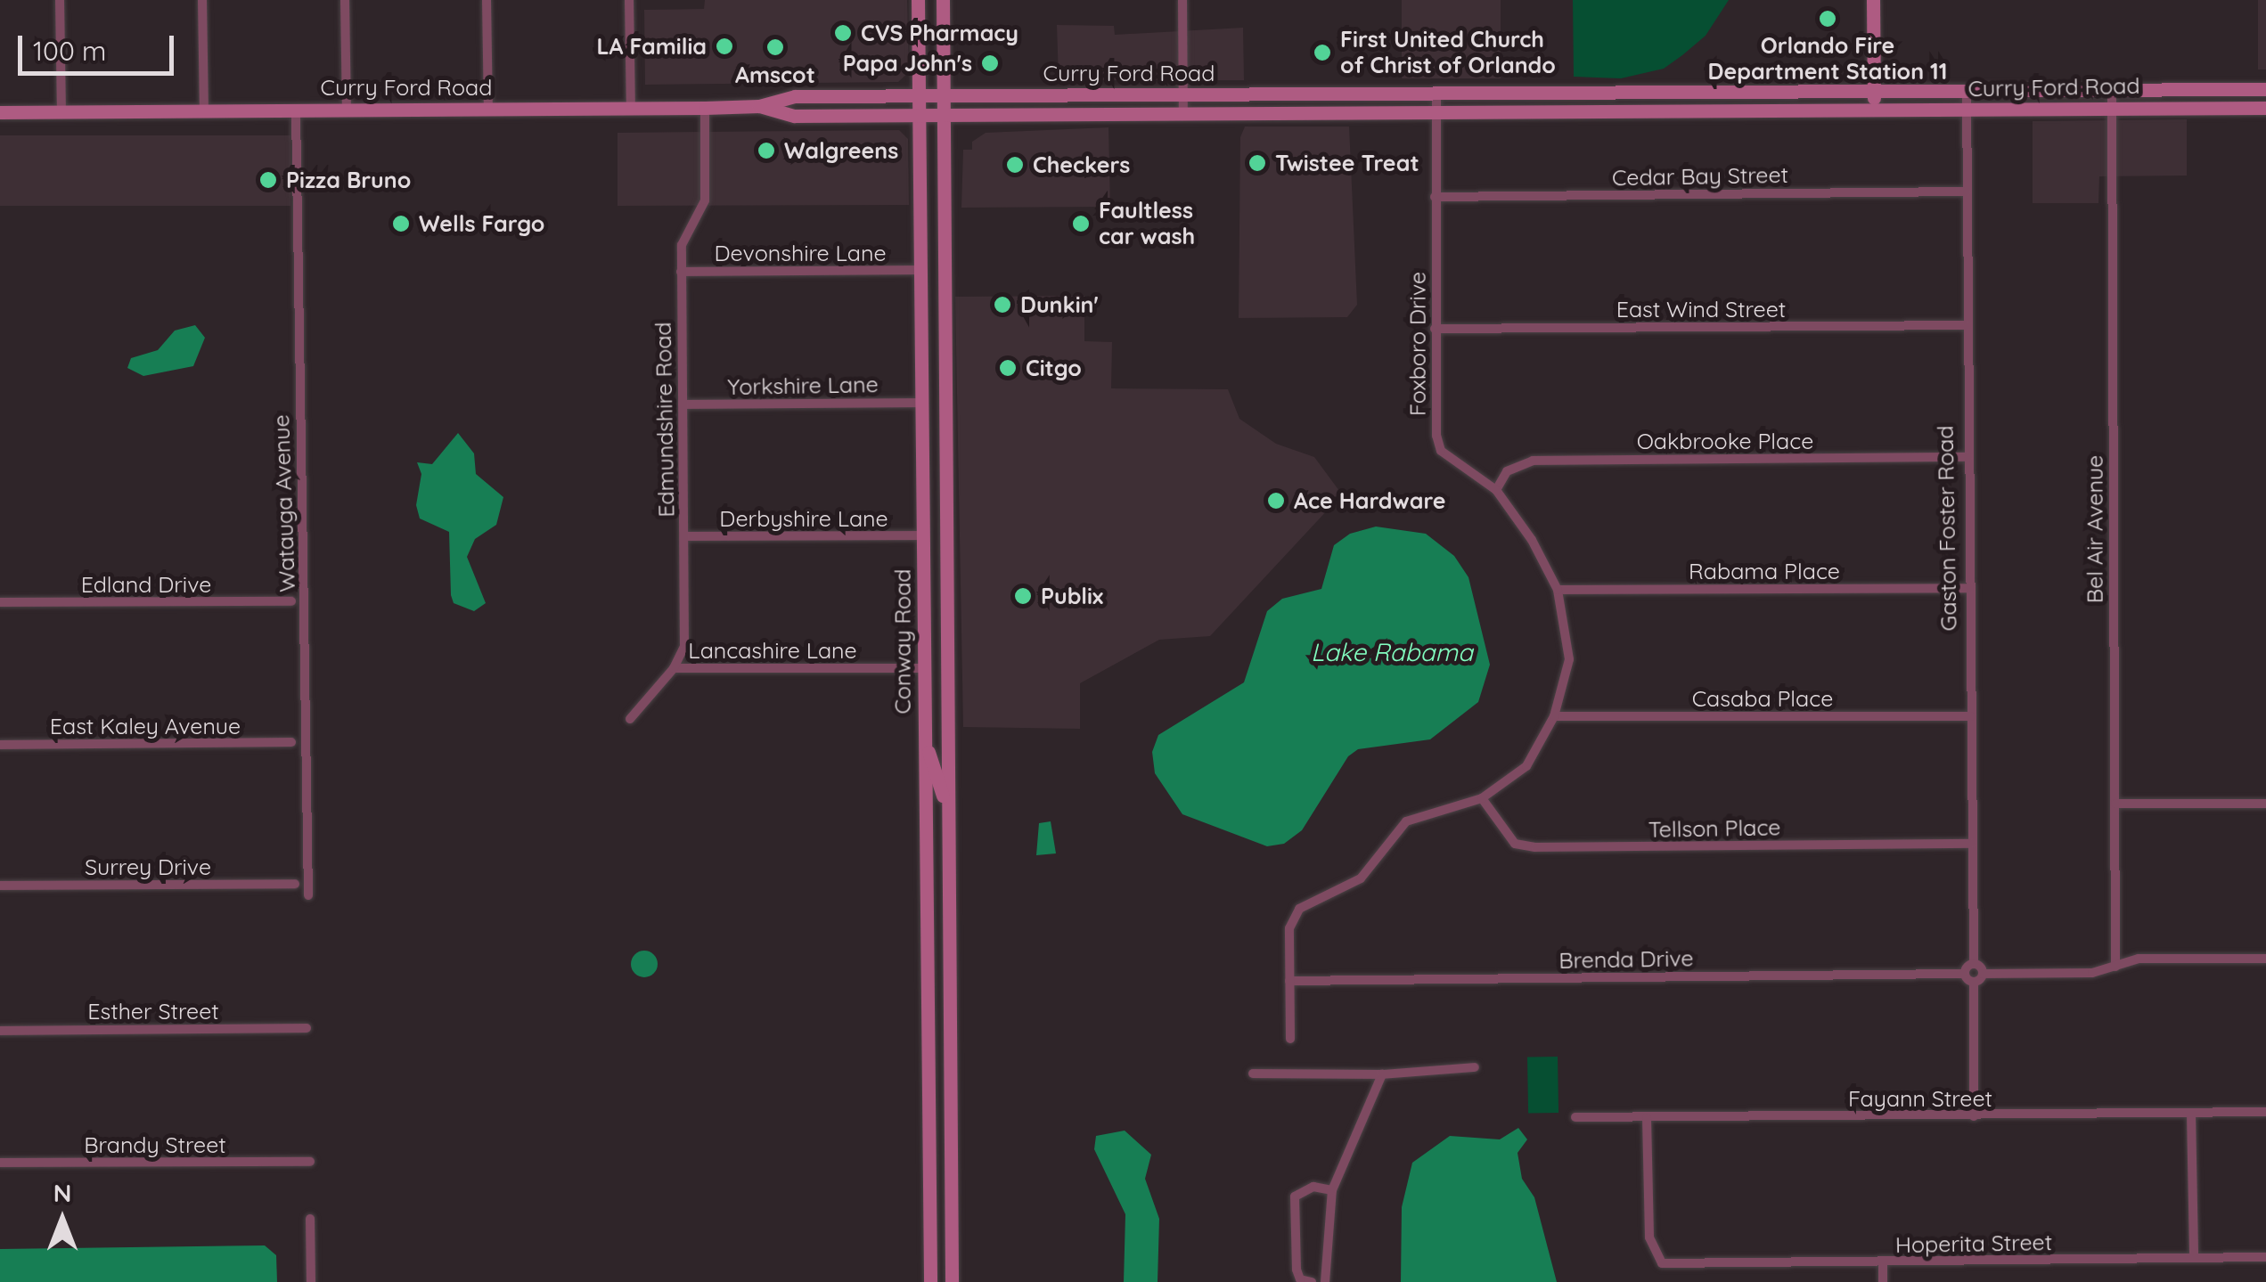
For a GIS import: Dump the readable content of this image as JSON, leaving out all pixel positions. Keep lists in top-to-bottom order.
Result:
{
  "streets": {
    "main road": ["Curry Ford Road", "Conway Road"],
    "street": [
      "Cedar Bay Street",
      "Devonshire Lane",
      "East Wind Street",
      "Foxboro Drive",
      "Yorkshire Lane",
      "Edmundshire Road",
      "Oakbrooke Place",
      "Watauga Avenue",
      "Derbyshire Lane",
      "Gaston Foster Road",
      "Bel Air Avenue",
      "Rabama Place",
      "Edland Drive",
      "Lancashire Lane",
      "Casaba Place",
      "East Kaley Avenue",
      "Tellson Place",
      "Surrey Drive",
      "Brenda Drive",
      "Esther Street",
      "Fayann Street",
      "Brandy Street",
      "Hoperita Street"
    ]
  },
  "crossings": [
    ["Curry Ford Road", "Foxboro Drive"],
    ["Curry Ford Road", "Edmundshire Road"],
    ["Curry Ford Road", "Watauga Avenue"],
    ["Curry Ford Road", "Gaston Foster Road"],
    ["Curry Ford Road", "Bel Air Avenue"],
    ["Curry Ford Road", "Conway Road"],
    ["Cedar Bay Street", "Foxboro Drive"],
    ["Cedar Bay Street", "Gaston Foster Road"],
    ["Devonshire Lane", "Edmundshire Road"],
    ["Devonshire Lane", "Conway Road"],
    ["East Wind Street", "Foxboro Drive"],
    ["East Wind Street", "Gaston Foster Road"],
    ["Foxboro Drive", "Oakbrooke Place"],
    ["Foxboro Drive", "Rabama Place"],
    ["Foxboro Drive", "Casaba Place"],
    ["Foxboro Drive", "Tellson Place"],
    ["Foxboro Drive", "Brenda Drive"],
    ["Yorkshire Lane", "Edmundshire Road"],
    ["Yorkshire Lane", "Conway Road"],
    ["Edmundshire Road", "Derbyshire Lane"],
    ["Edmundshire Road", "Lancashire Lane"],
    ["Oakbrooke Place", "Gaston Foster Road"],
    ["Derbyshire Lane", "Conway Road"],
    ["Gaston Foster Road", "Rabama Place"],
    ["Gaston Foster Road", "Casaba Place"],
    ["Gaston Foster Road", "Tellson Place"],
    ["Conway Road", "Lancashire Lane"],
    ["Fayann Street", "Hoperita Street"]
  ],
  "water": ["Lake Rabama"],
  "places": [
    "Orlando Fire Department Station 11",
    "CVS Pharmacy",
    "LA Familia",
    "Amscot",
    "First United Church of Christ of Orlando",
    "Papa John's",
    "Walgreens",
    "Twistee Treat",
    "Checkers",
    "Pizza Bruno",
    "Wells Fargo",
    "Faultless car wash",
    "Dunkin'",
    "Citgo",
    "Ace Hardware",
    "Publix"
  ],
  "scale_bar": "100 m",
  "north": "top"
}
